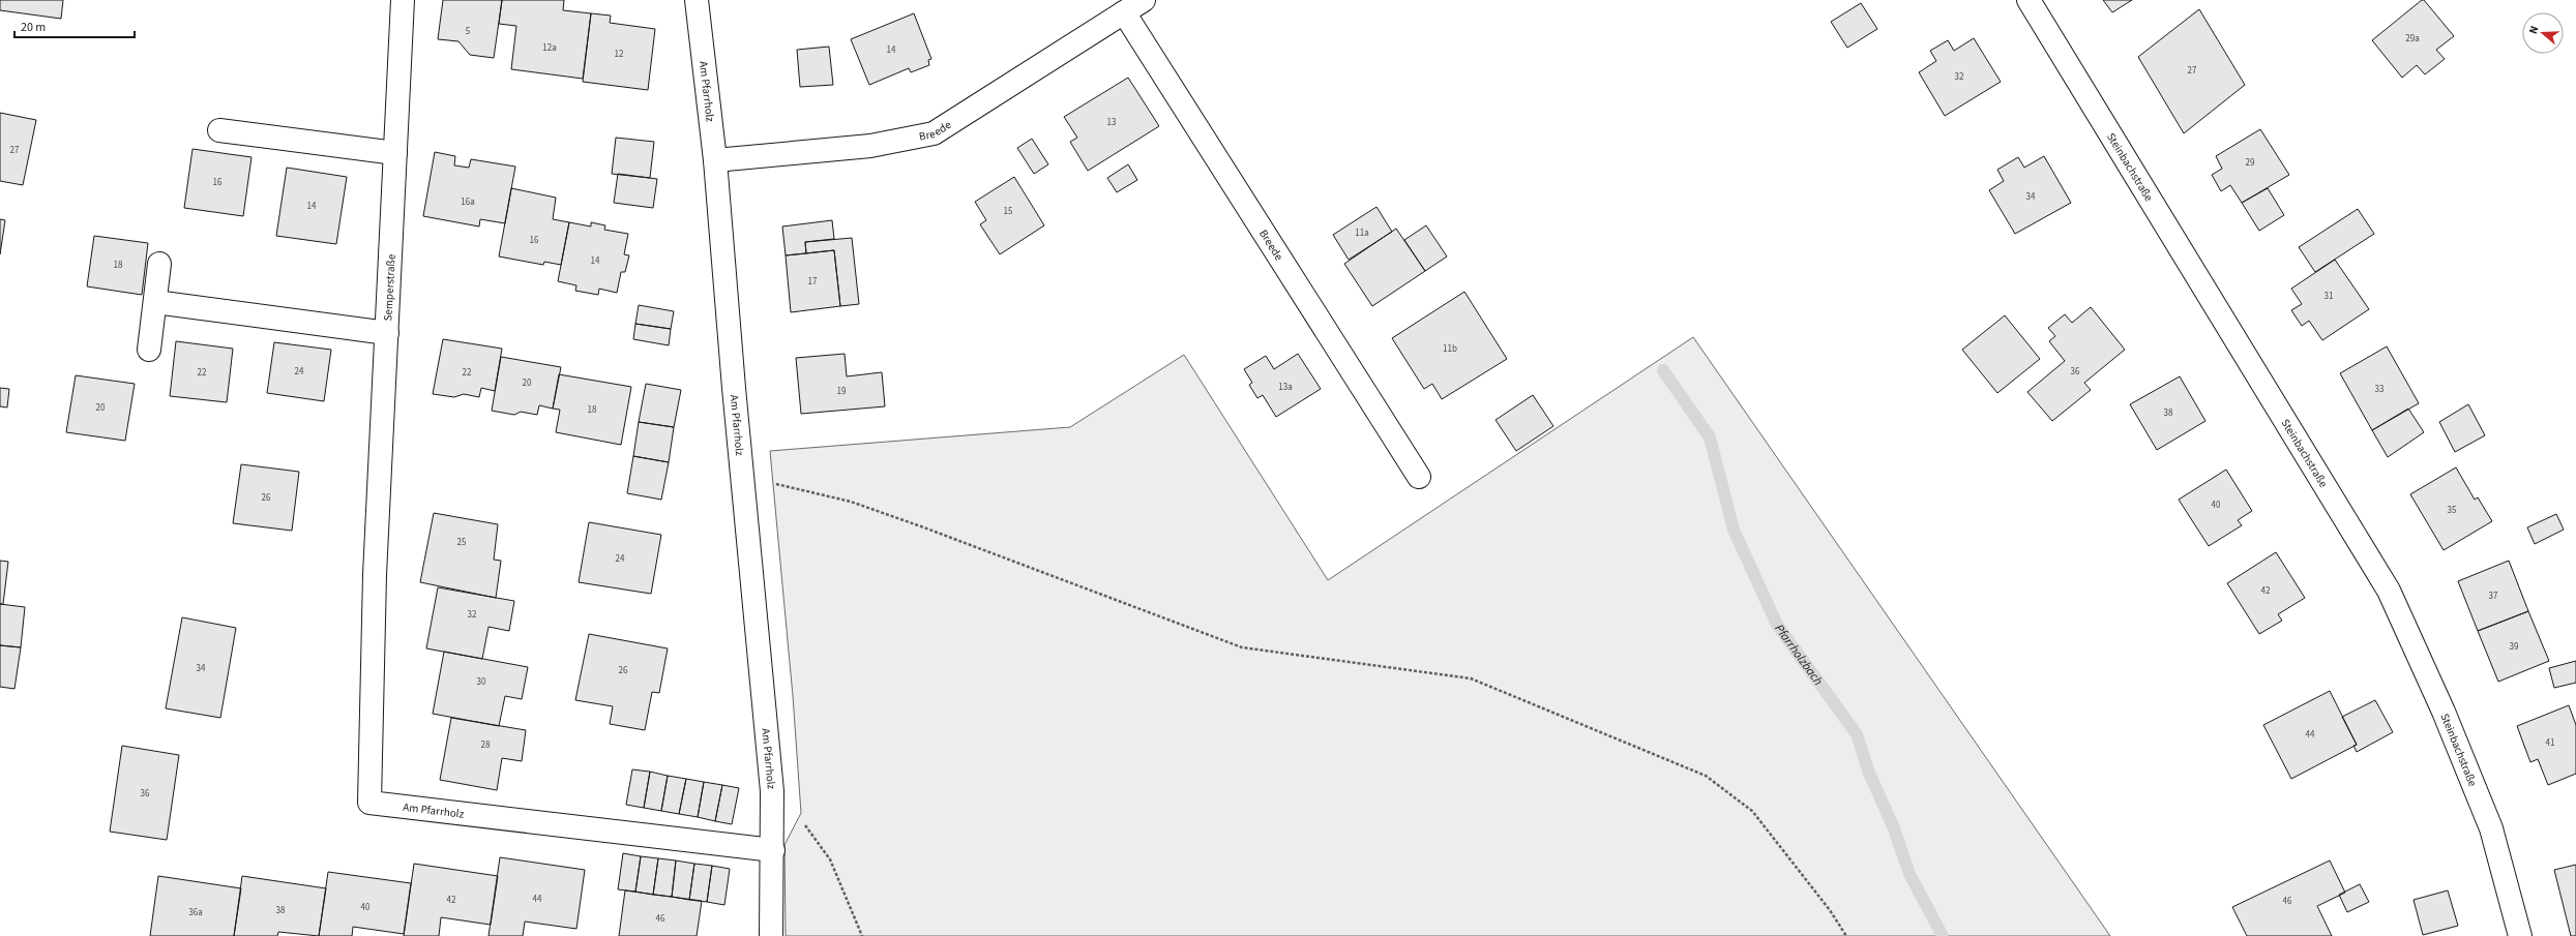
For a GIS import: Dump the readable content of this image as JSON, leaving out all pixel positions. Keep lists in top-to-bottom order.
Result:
{
  "streets": {
    "street": [
      "Am Pfarrholz",
      "Breede",
      "Steinbachstraße",
      "Semperstraße"
    ]
  },
  "crossings": [
    ["Am Pfarrholz", "Breede"],
    ["Am Pfarrholz", "Semperstraße"]
  ],
  "water": ["Pfarrholzbach"],
  "house_numbers": [
    "5",
    "29a",
    "12a",
    "14",
    "12",
    "27",
    "32",
    "13",
    "27",
    "29",
    "16",
    "34",
    "16a",
    "14",
    "15",
    "11a",
    "16",
    "14",
    "18",
    "17",
    "31",
    "11b",
    "24",
    "36",
    "22",
    "22",
    "20",
    "13a",
    "33",
    "19",
    "20",
    "18",
    "38",
    "26",
    "40",
    "35",
    "25",
    "24",
    "42",
    "37",
    "32",
    "39",
    "34",
    "26",
    "30",
    "44",
    "41",
    "28",
    "36",
    "44",
    "42",
    "46",
    "40",
    "38",
    "36a",
    "46"
  ],
  "scale_bar": "20 m",
  "north": "left"
}
